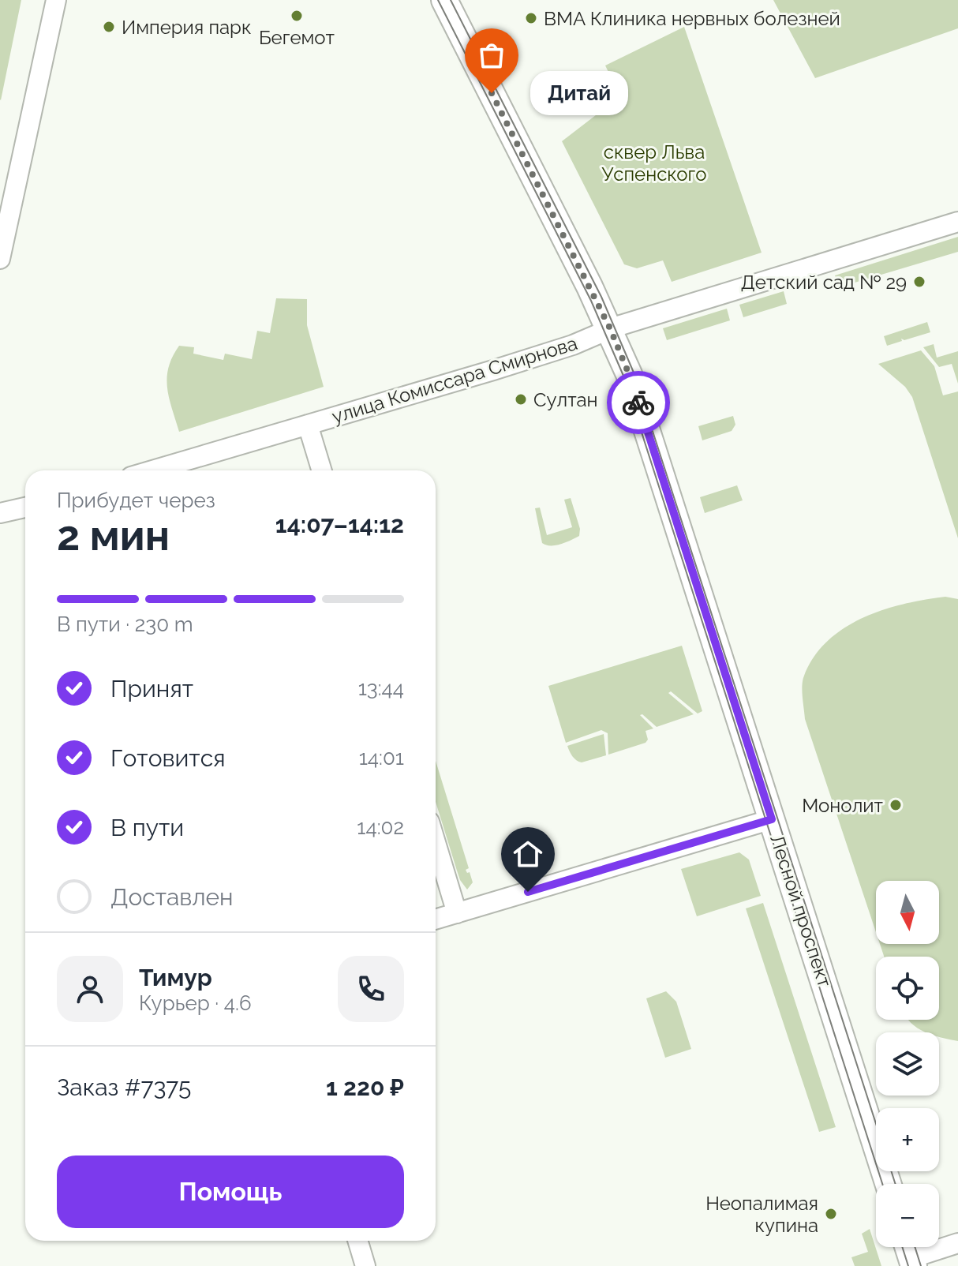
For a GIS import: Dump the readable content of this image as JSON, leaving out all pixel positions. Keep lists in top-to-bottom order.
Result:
{
  "streets": {
    "main road": ["Лесной проспект"],
    "street": ["улица Комиссара Смирнова"]
  },
  "crossings": [
    ["улица Комиссара Смирнова", "Лесной проспект"]
  ],
  "parks": ["сквер Льва Успенского"],
  "places": [
    "Бегемот",
    "ВМА Клиника нервных болезней",
    "Империя парк",
    "Дитай",
    "Детский сад № 29",
    "Султан",
    "Монолит",
    "Неопалимая купина"
  ],
  "north": "bottom",
  "page": {
    "bubble": "Дитай",
    "heading": ["2 мин", "Прибудет через", "14:07–14:12"],
    "panel": [
      "Тимур",
      "Курьер · 4.6",
      "Заказ #7375",
      "1 220 ₽"
    ],
    "bar": "В пути · 230 m",
    "list": [
      ["Принят", "13:44"],
      ["Готовится", "14:01"],
      ["В пути", "14:02"],
      "Доставлен"
    ],
    "map_buttons": ["+", "−"],
    "buttons": "Помощь"
  }
}
